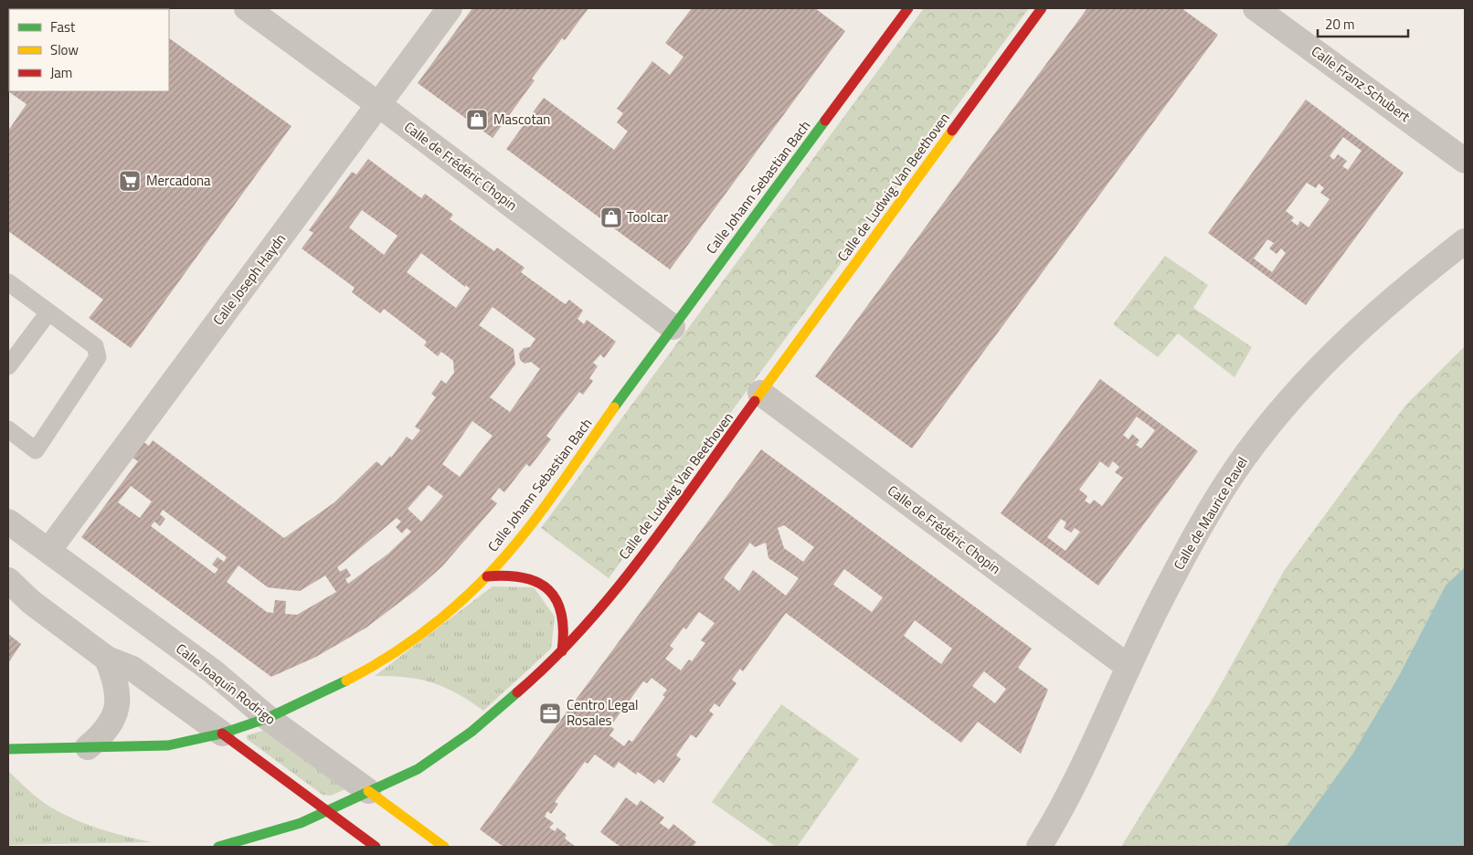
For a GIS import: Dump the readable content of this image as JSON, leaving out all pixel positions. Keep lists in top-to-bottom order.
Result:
{
  "streets": {
    "street": [
      "Calle Franz Schubert",
      "Calle de Frédéric Chopin",
      "Calle Johann Sebastian Bach",
      "Calle de Ludwig Van Beethoven",
      "Calle Joseph Haydn",
      "Calle de Maurice Ravel",
      "Calle Joaquín Rodrigo"
    ]
  },
  "crossings": [
    ["Calle de Frédéric Chopin", "Calle Johann Sebastian Bach"],
    ["Calle de Frédéric Chopin", "Calle de Ludwig Van Beethoven"],
    ["Calle de Frédéric Chopin", "Calle Joseph Haydn"],
    ["Calle de Frédéric Chopin", "Calle de Maurice Ravel"],
    ["Calle Johann Sebastian Bach", "Calle Joaquín Rodrigo"],
    ["Calle de Ludwig Van Beethoven", "Calle Joaquín Rodrigo"],
    ["Calle Joseph Haydn", "Calle Joaquín Rodrigo"]
  ],
  "places": {
    "shop": ["Mascotan", "Toolcar"],
    "supermarket": ["Mercadona"],
    "office": ["Centro Legal Rosales"]
  },
  "legend": ["Fast", "Slow", "Jam"],
  "scale_bar": "20 m"
}
